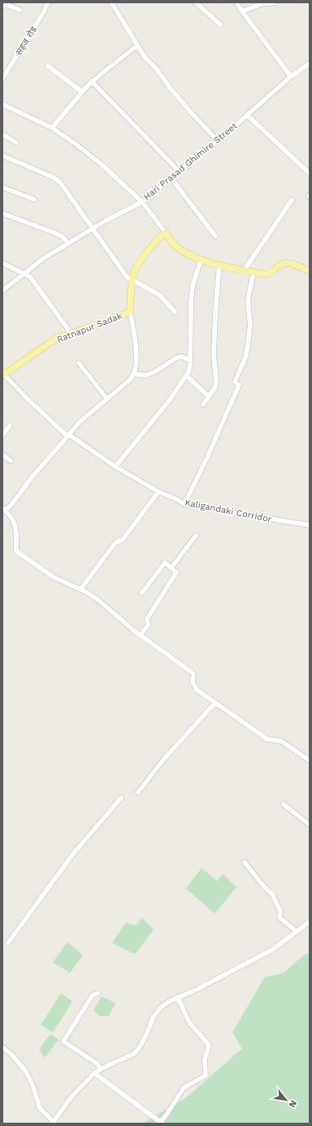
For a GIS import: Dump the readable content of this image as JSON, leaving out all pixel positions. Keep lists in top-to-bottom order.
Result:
{
  "streets": {
    "main road": ["Ratnapur Sadak"],
    "street": ["सहज रोड", "Hari Prasad Ghimire Street", "Kaligandaki Corridor"]
  },
  "crossings": [
    ["Ratnapur Sadak", "Kaligandaki Corridor"]
  ],
  "north": "bottom right"
}
